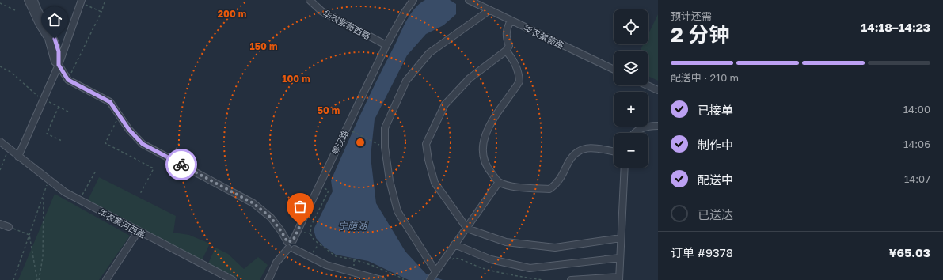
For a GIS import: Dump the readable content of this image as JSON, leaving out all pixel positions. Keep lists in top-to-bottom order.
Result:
{
  "streets": {
    "street": [
      "华农紫薇西路",
      "华农紫薇路",
      "粤汉路",
      "华农黄河西路"
    ]
  },
  "crossings": [
    ["华农紫薇西路", "粤汉路"]
  ],
  "water": ["宁荫湖"],
  "page": {
    "heading": ["2 分钟", "预计还需", "14:18–14:23"],
    "panel": ["订单 #9378", "¥65.03"],
    "map_buttons": ["+", "−"],
    "bar": "配送中 · 210 m",
    "list": [
      ["已接单", "14:00"],
      ["制作中", "14:06"],
      ["配送中", "14:07"],
      "已送达"
    ]
  },
  "rings": [
    "200 m",
    "150 m",
    "100 m",
    "50 m"
  ]
}
